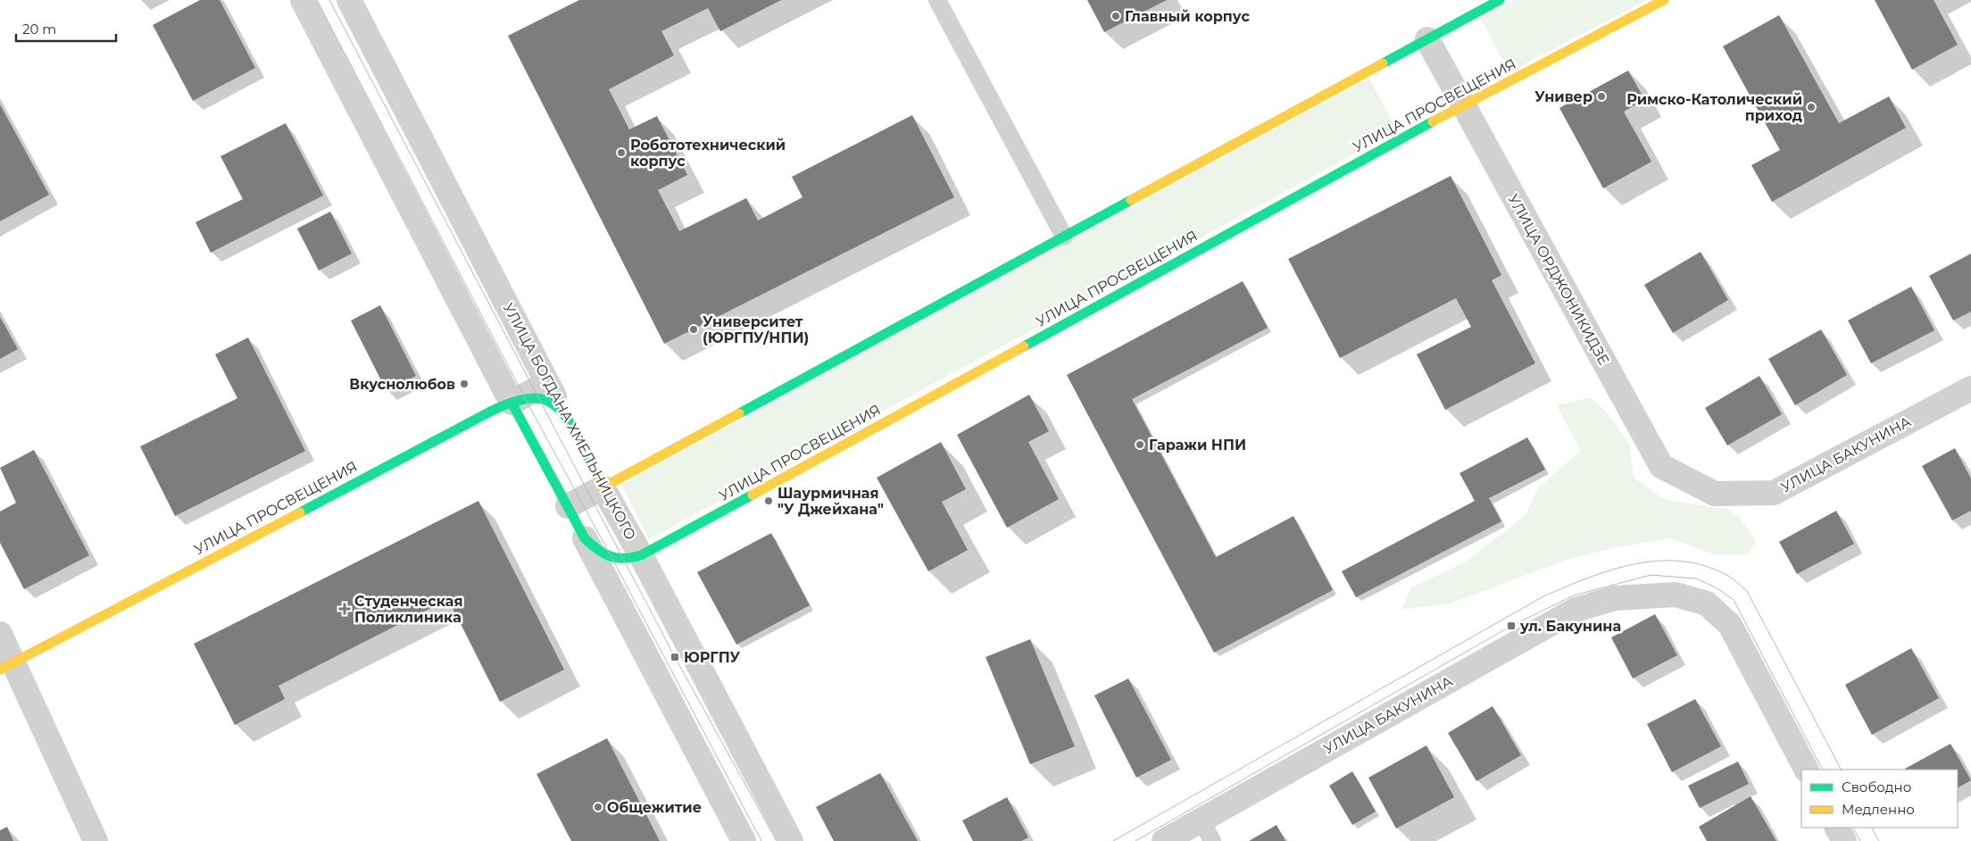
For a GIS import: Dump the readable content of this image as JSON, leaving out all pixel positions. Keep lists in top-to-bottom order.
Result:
{
  "streets": {
    "street": [
      "УЛИЦА ПРОСВЕЩЕНИЯ",
      "УЛИЦА ОРДЖОНИКИДЗЕ",
      "УЛИЦА БОГДАНА ХМЕЛЬНИЦКОГО",
      "УЛИЦА БАКУНИНА"
    ]
  },
  "crossings": [
    ["УЛИЦА ПРОСВЕЩЕНИЯ", "УЛИЦА ОРДЖОНИКИДЗЕ"],
    ["УЛИЦА ПРОСВЕЩЕНИЯ", "УЛИЦА БОГДАНА ХМЕЛЬНИЦКОГО"],
    ["УЛИЦА ОРДЖОНИКИДЗЕ", "УЛИЦА БАКУНИНА"]
  ],
  "places": {
    "other": [
      "Главный корпус",
      "Универ",
      "Римско-Католический приход",
      "Робототехнический корпус",
      "Университет (ЮРГПУ/НПИ)",
      "Вкуснолюбов",
      "Гаражи НПИ",
      "Шаурмичная \"У Джейхана\"",
      "Общежитие"
    ],
    "health": ["Студенческая Поликлиника"],
    "transit": ["ул. Бакунина", "ЮРГПУ"]
  },
  "legend": ["Свободно", "Медленно"],
  "scale_bar": "20 m"
}
